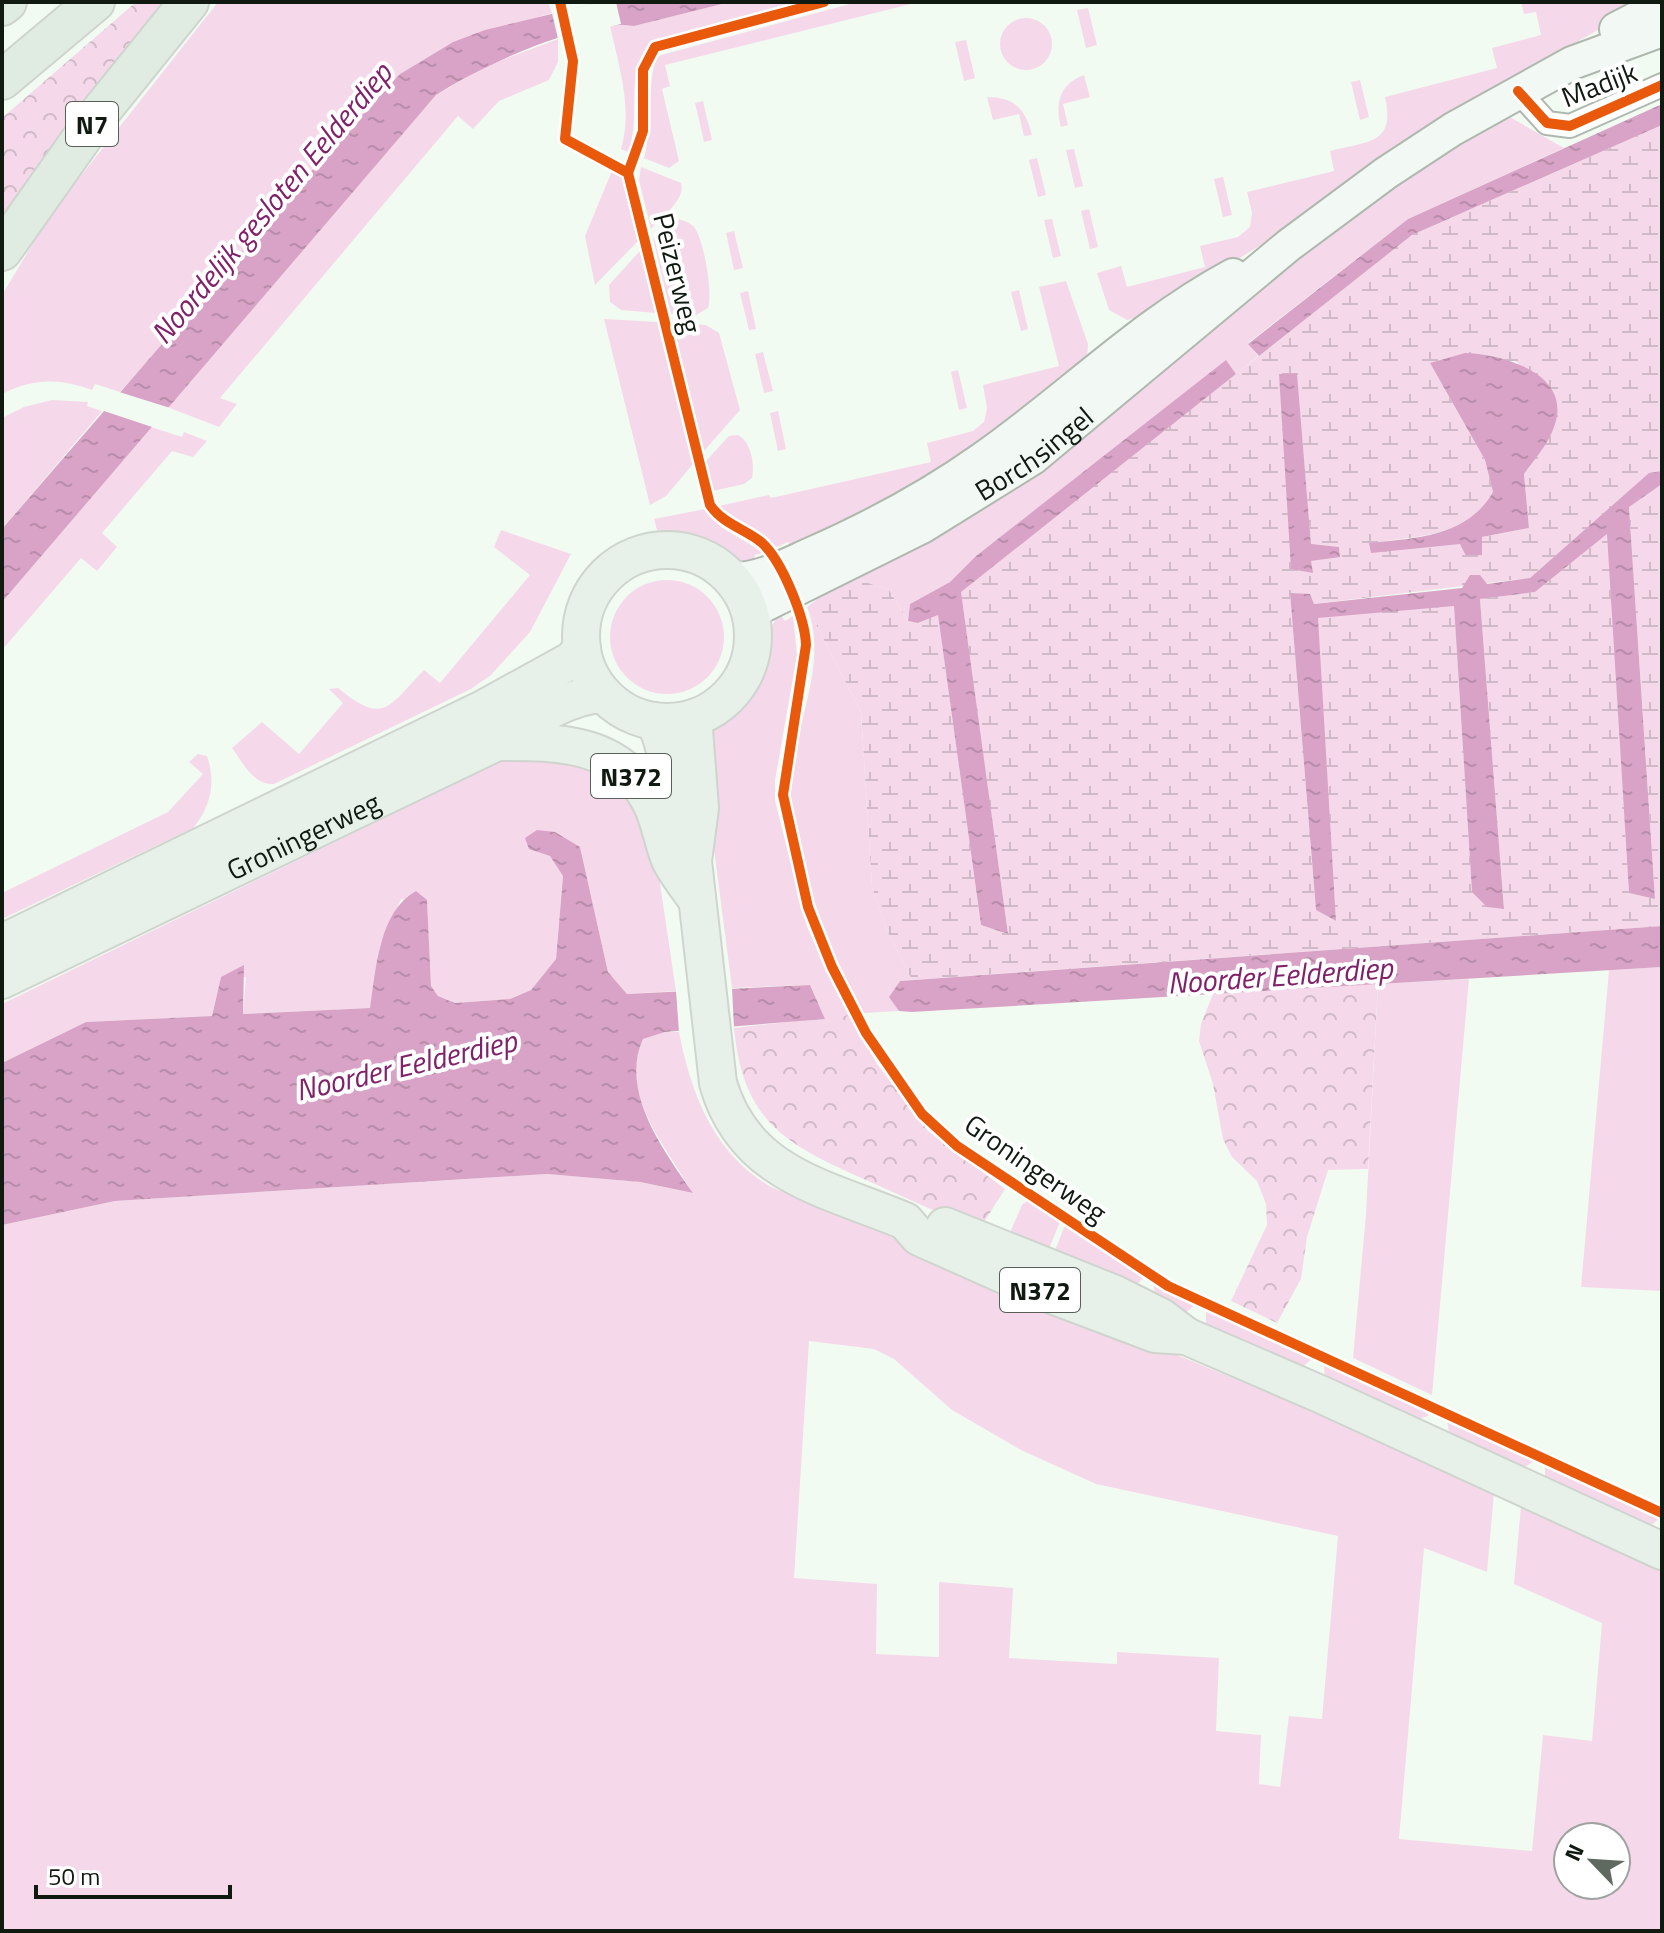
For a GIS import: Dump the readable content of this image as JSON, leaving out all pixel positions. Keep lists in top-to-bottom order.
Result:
{
  "streets": {
    "highway": ["N7"],
    "main road": ["Borchsingel", "N372", "Groningerweg"],
    "street": ["Madijk"],
    "cycle path": ["Peizerweg"]
  },
  "crossings": [
    ["Madijk", "Borchsingel"],
    ["Borchsingel", "N372"],
    ["Borchsingel", "Groningerweg"],
    ["N372", "Groningerweg"]
  ],
  "water": ["Noordelijk gesloten Eelderdiep", "Noorder Eelderdiep"],
  "scale_bar": "50 m",
  "north": "top left"
}
